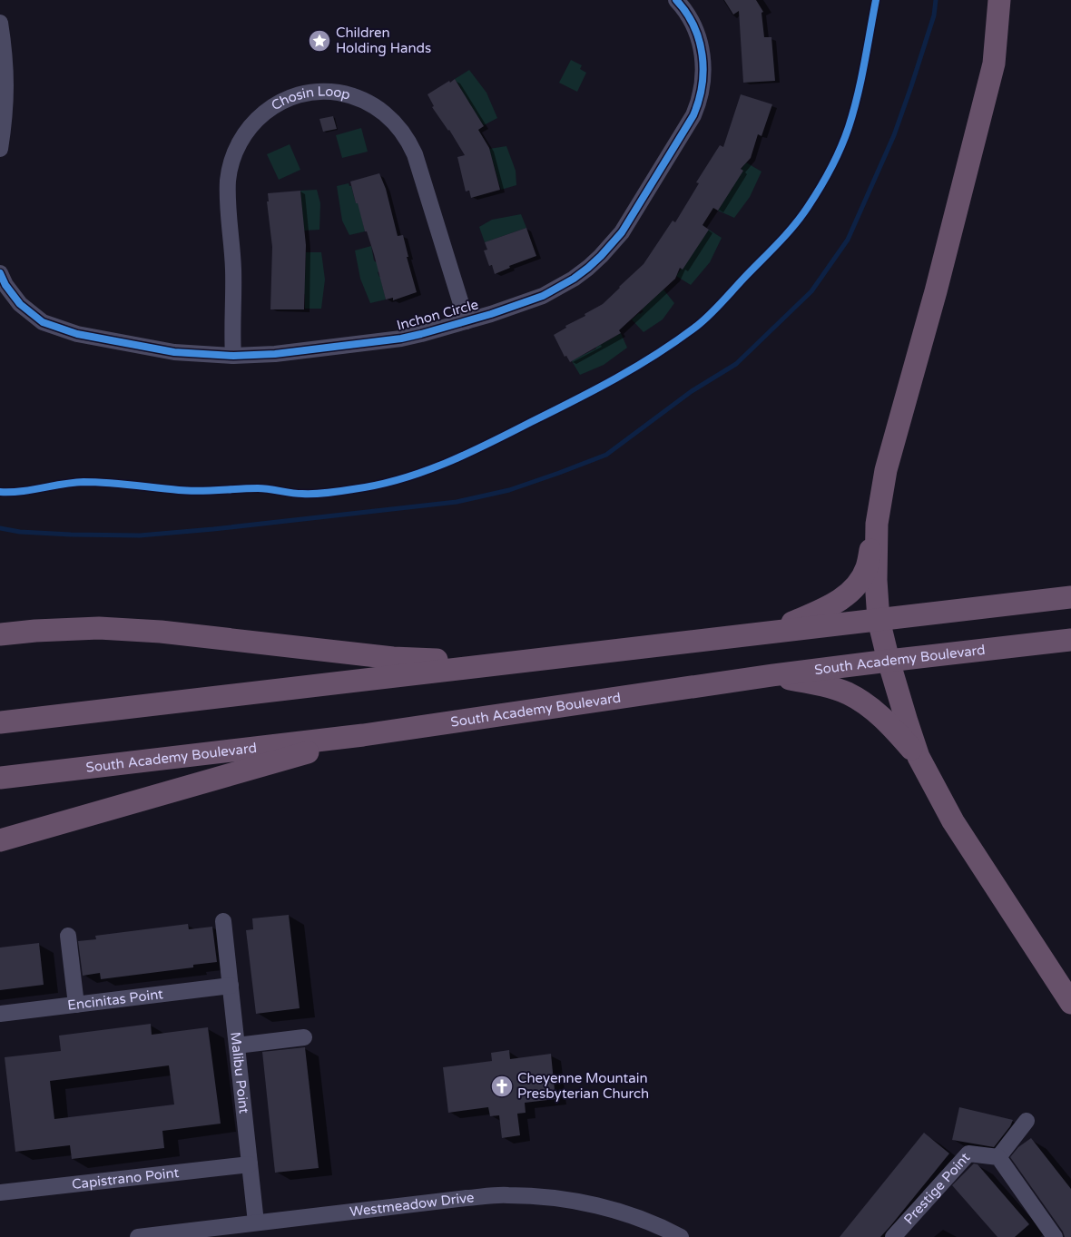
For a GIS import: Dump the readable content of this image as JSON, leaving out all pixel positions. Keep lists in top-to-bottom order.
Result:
{
  "streets": {
    "highway": ["South Academy Boulevard"],
    "street": [
      "Chosin Loop",
      "Inchon Circle",
      "Encinitas Point",
      "Malibu Point",
      "Capistrano Point",
      "Prestige Point",
      "Westmeadow Drive"
    ]
  },
  "crossings": [
    ["Chosin Loop", "Inchon Circle"],
    ["Encinitas Point", "Malibu Point"],
    ["Malibu Point", "Capistrano Point"],
    ["Malibu Point", "Westmeadow Drive"]
  ],
  "places": {
    "place": ["Children Holding Hands"],
    "church": ["Cheyenne Mountain Presbyterian Church"]
  }
}
